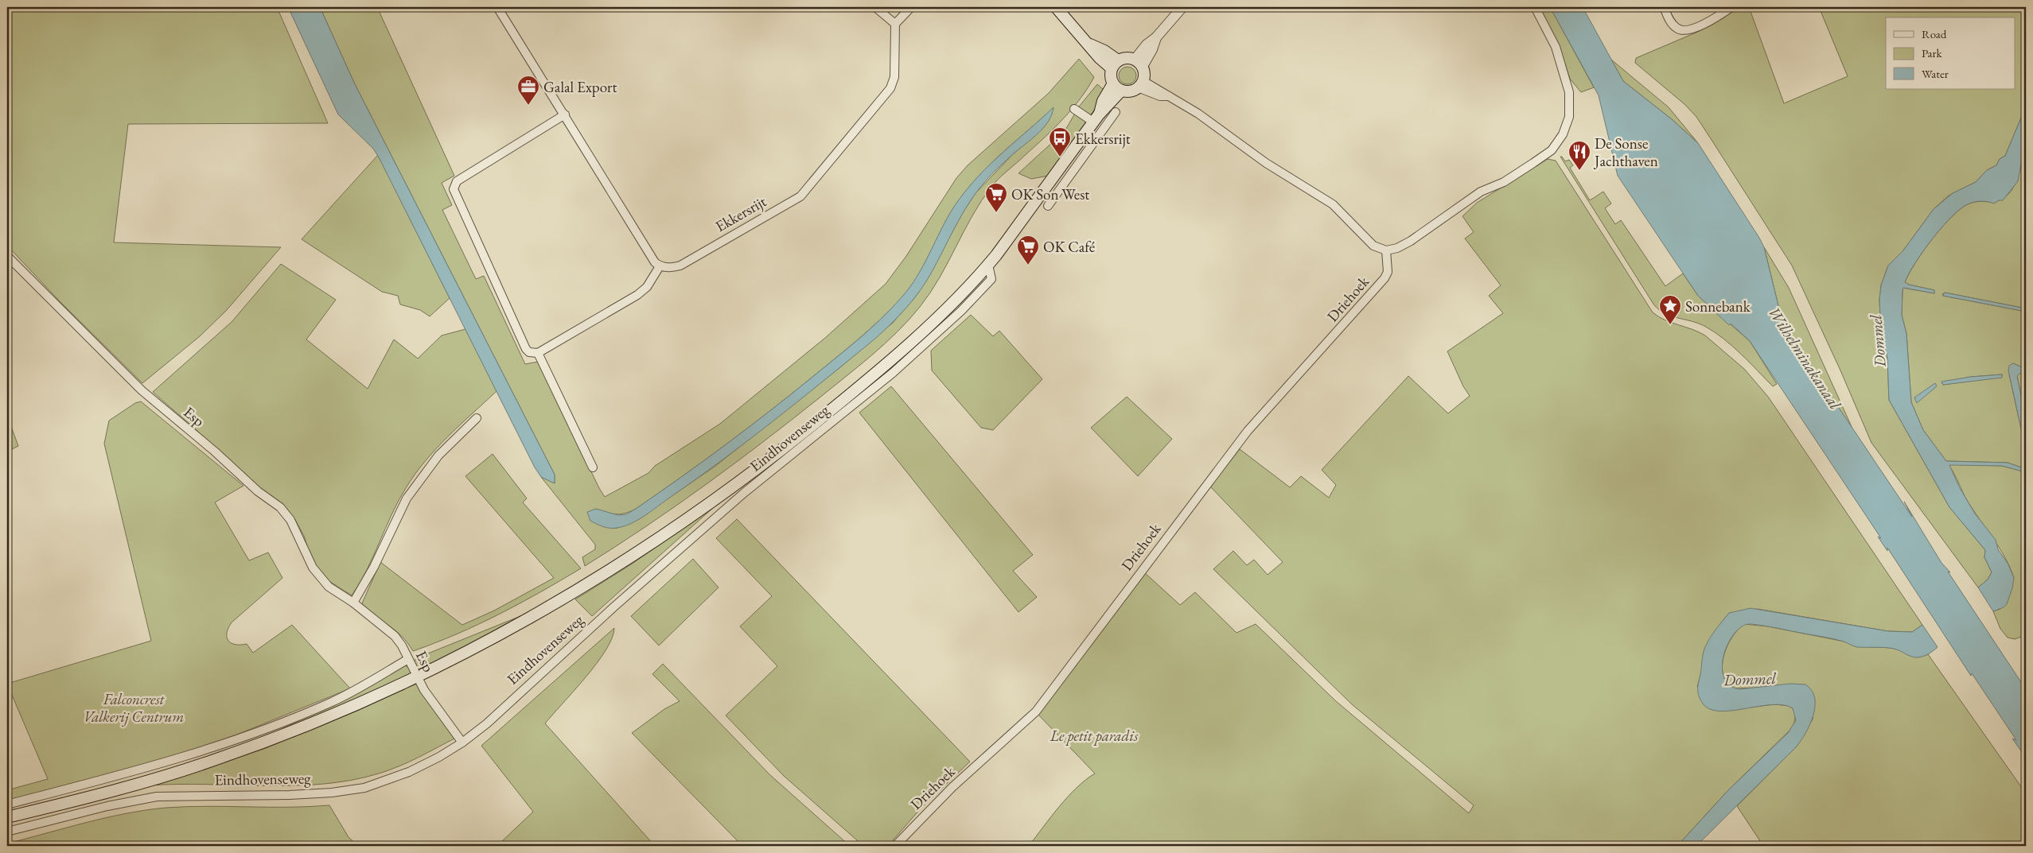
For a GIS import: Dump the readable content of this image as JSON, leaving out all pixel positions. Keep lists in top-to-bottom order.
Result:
{
  "streets": {
    "main road": ["Eindhovenseweg"],
    "street": ["Ekkersrijt", "Driehoek", "Esp"]
  },
  "crossings": [
    ["Esp", "Eindhovenseweg"]
  ],
  "water": ["Dommel", "Wilhelminakanaal"],
  "parks": ["Falconcrest Valkerij Centrum", "Le petit paradis"],
  "places": {
    "office": ["Galal Export"],
    "bus stop": ["Ekkersrijt"],
    "restaurant": ["De Sonse Jachthaven"],
    "supermarket": ["OK Son West", "OK Café"],
    "place": ["Sonnebank"]
  },
  "legend": ["Road", "Park", "Water"]
}
